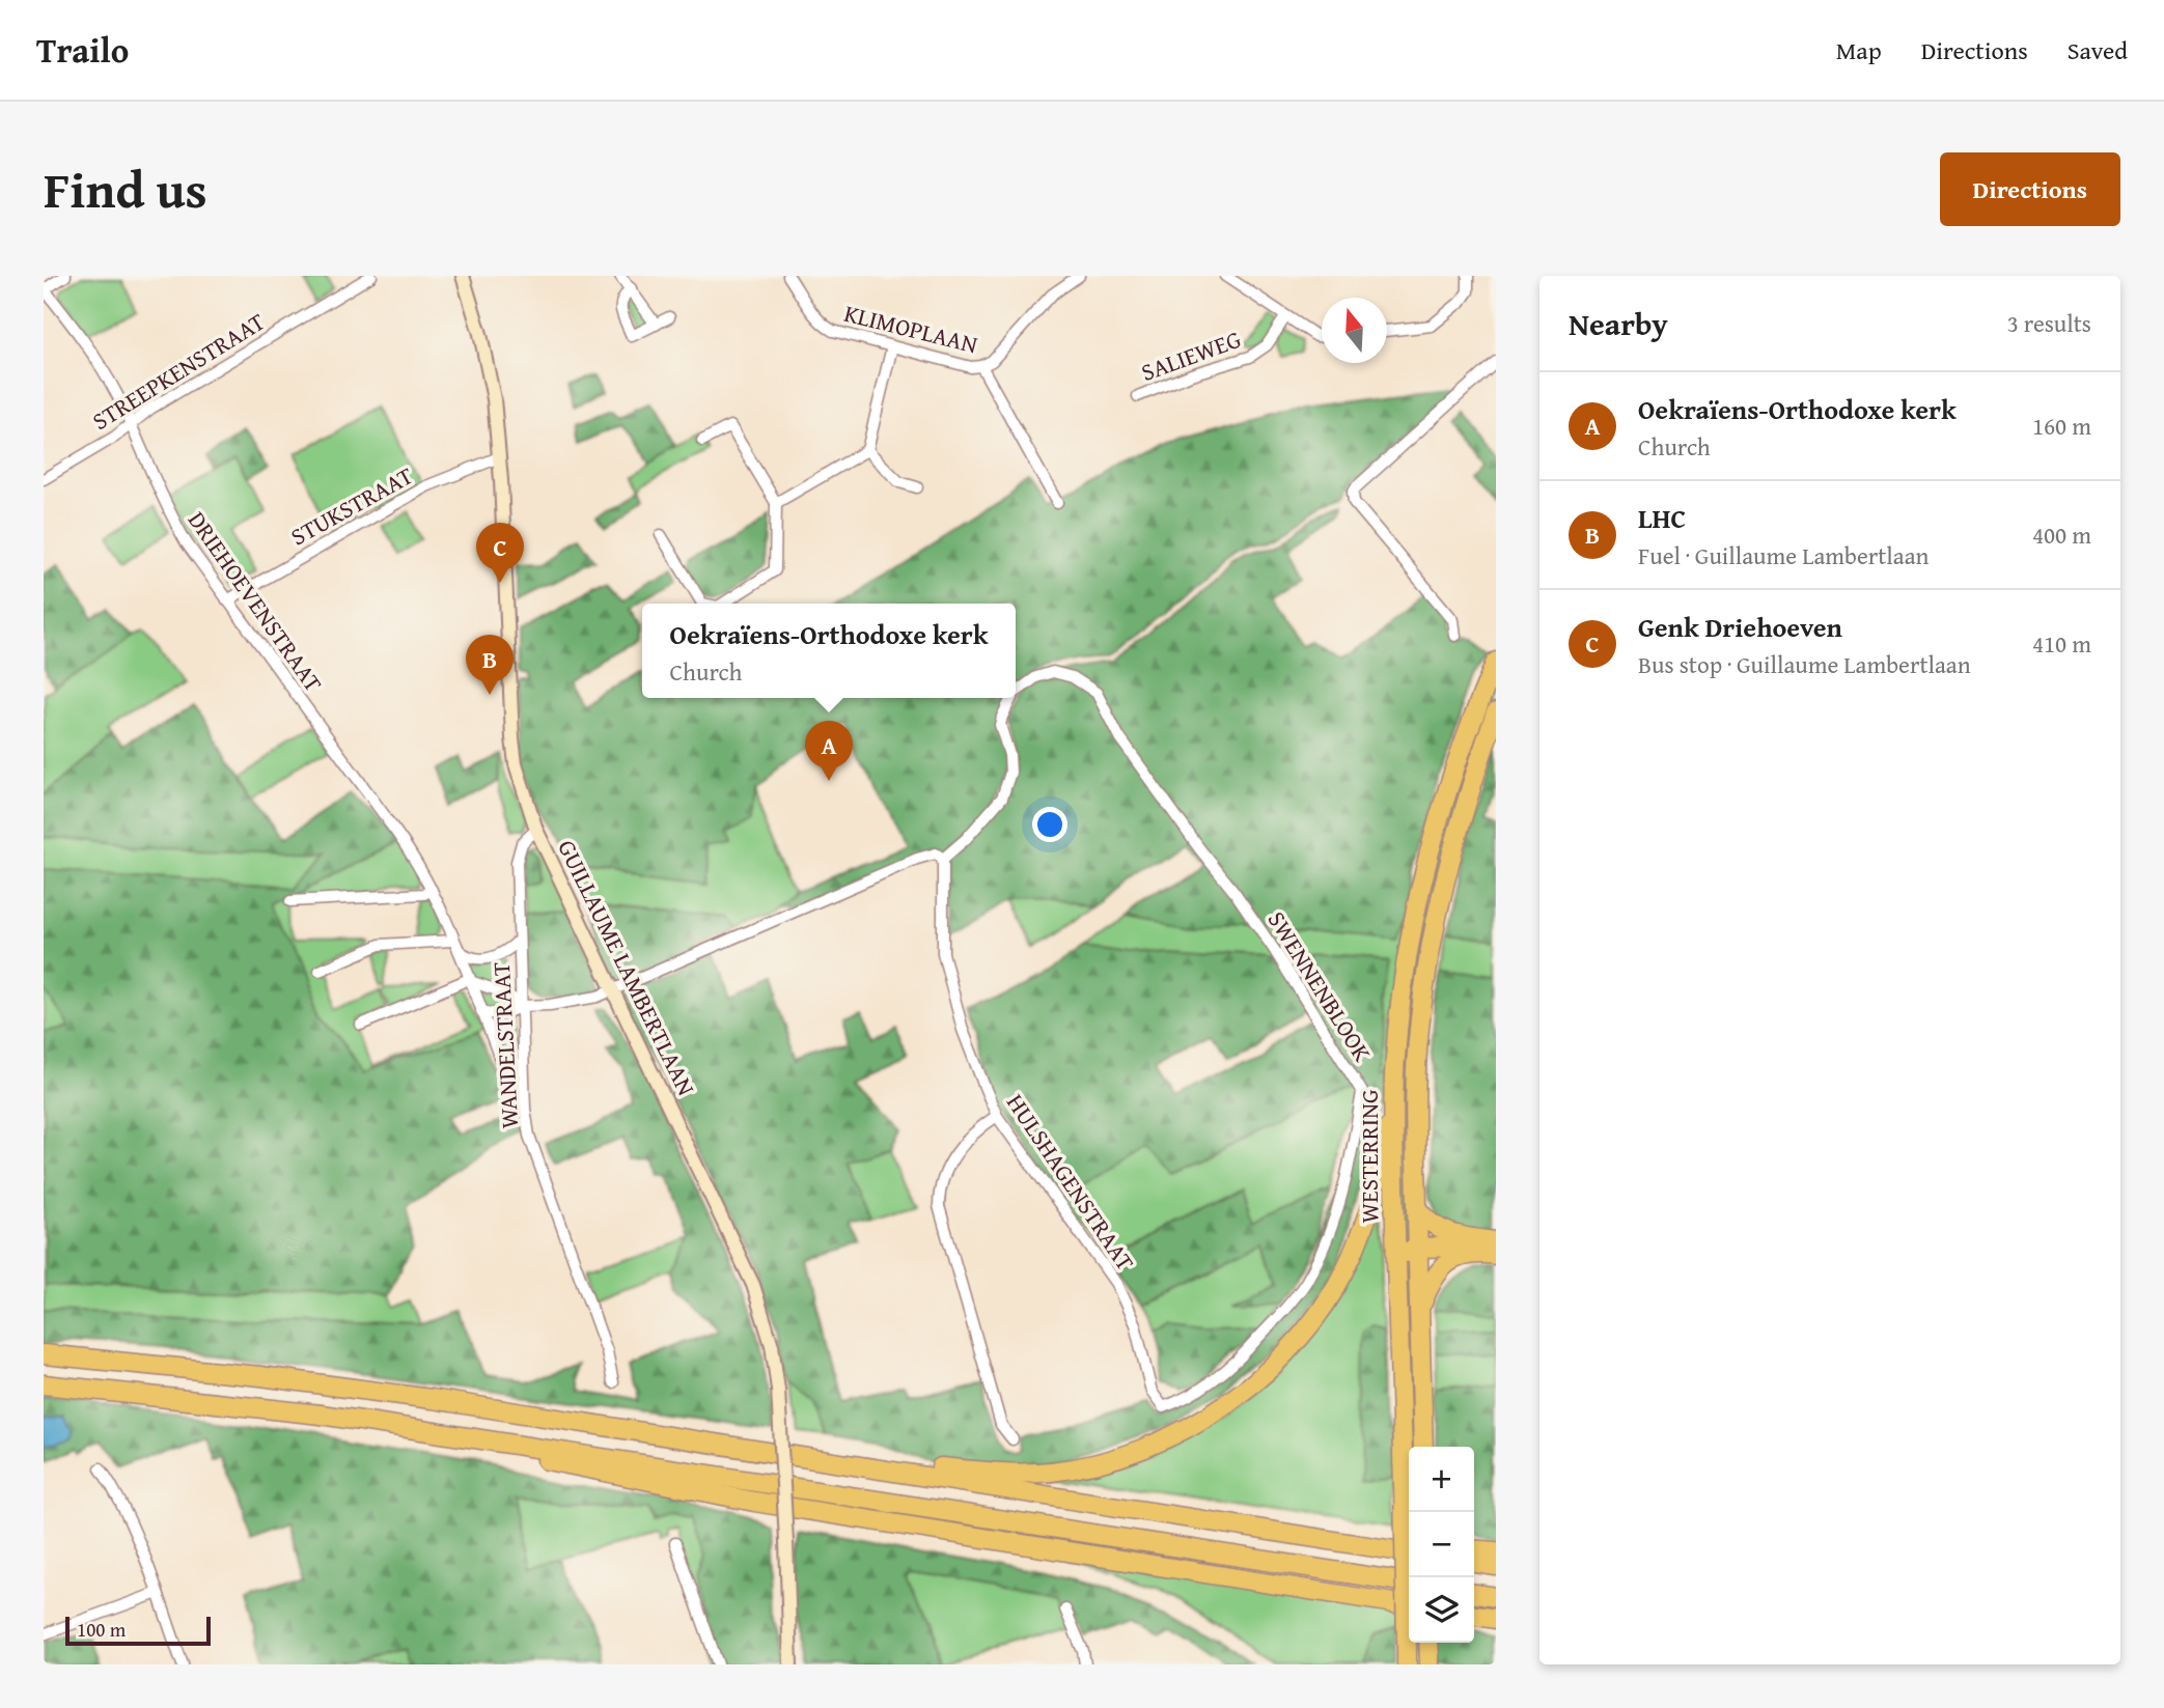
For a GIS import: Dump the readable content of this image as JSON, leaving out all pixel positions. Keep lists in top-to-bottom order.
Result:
{
  "streets": {
    "highway": ["WESTERRING"],
    "street": [
      "KLIMOPLAAN",
      "SALIEWEG",
      "STREEPKENSTRAAT",
      "STUKSTRAAT",
      "DRIEHOEVENSTRAAT",
      "GUILLAUME LAMBERTLAAN",
      "SWENNENBLOOK",
      "WANDELSTRAAT",
      "HULSHAGENSTRAAT"
    ]
  },
  "crossings": [
    ["STREEPKENSTRAAT", "DRIEHOEVENSTRAAT"],
    ["STUKSTRAAT", "DRIEHOEVENSTRAAT"],
    ["STUKSTRAAT", "GUILLAUME LAMBERTLAAN"],
    ["DRIEHOEVENSTRAAT", "WANDELSTRAAT"],
    ["GUILLAUME LAMBERTLAAN", "WANDELSTRAAT"],
    ["SWENNENBLOOK", "HULSHAGENSTRAAT"]
  ],
  "scale_bar": "100 m",
  "north": "top",
  "page": {
    "header": "Trailo",
    "nav": ["Map", "Directions", "Saved"],
    "title": "Find us",
    "buttons": "Directions",
    "heading": ["Nearby", "3 results"],
    "list": [
      {
        "mark": "A",
        "name": "Oekraïens-Orthodoxe kerk",
        "note": "Church",
        "value": "160 m"
      },
      {
        "mark": "B",
        "name": "LHC",
        "note": "Fuel · Guillaume Lambertlaan",
        "value": "400 m"
      },
      {
        "mark": "C",
        "name": "Genk Driehoeven",
        "note": "Bus stop · Guillaume Lambertlaan",
        "value": "410 m"
      }
    ],
    "pins": ["C", "B", "A"],
    "popup": ["Oekraïens-Orthodoxe kerk", "Church"],
    "map_buttons": ["+", "−"],
    "scale": "100 m"
  }
}
